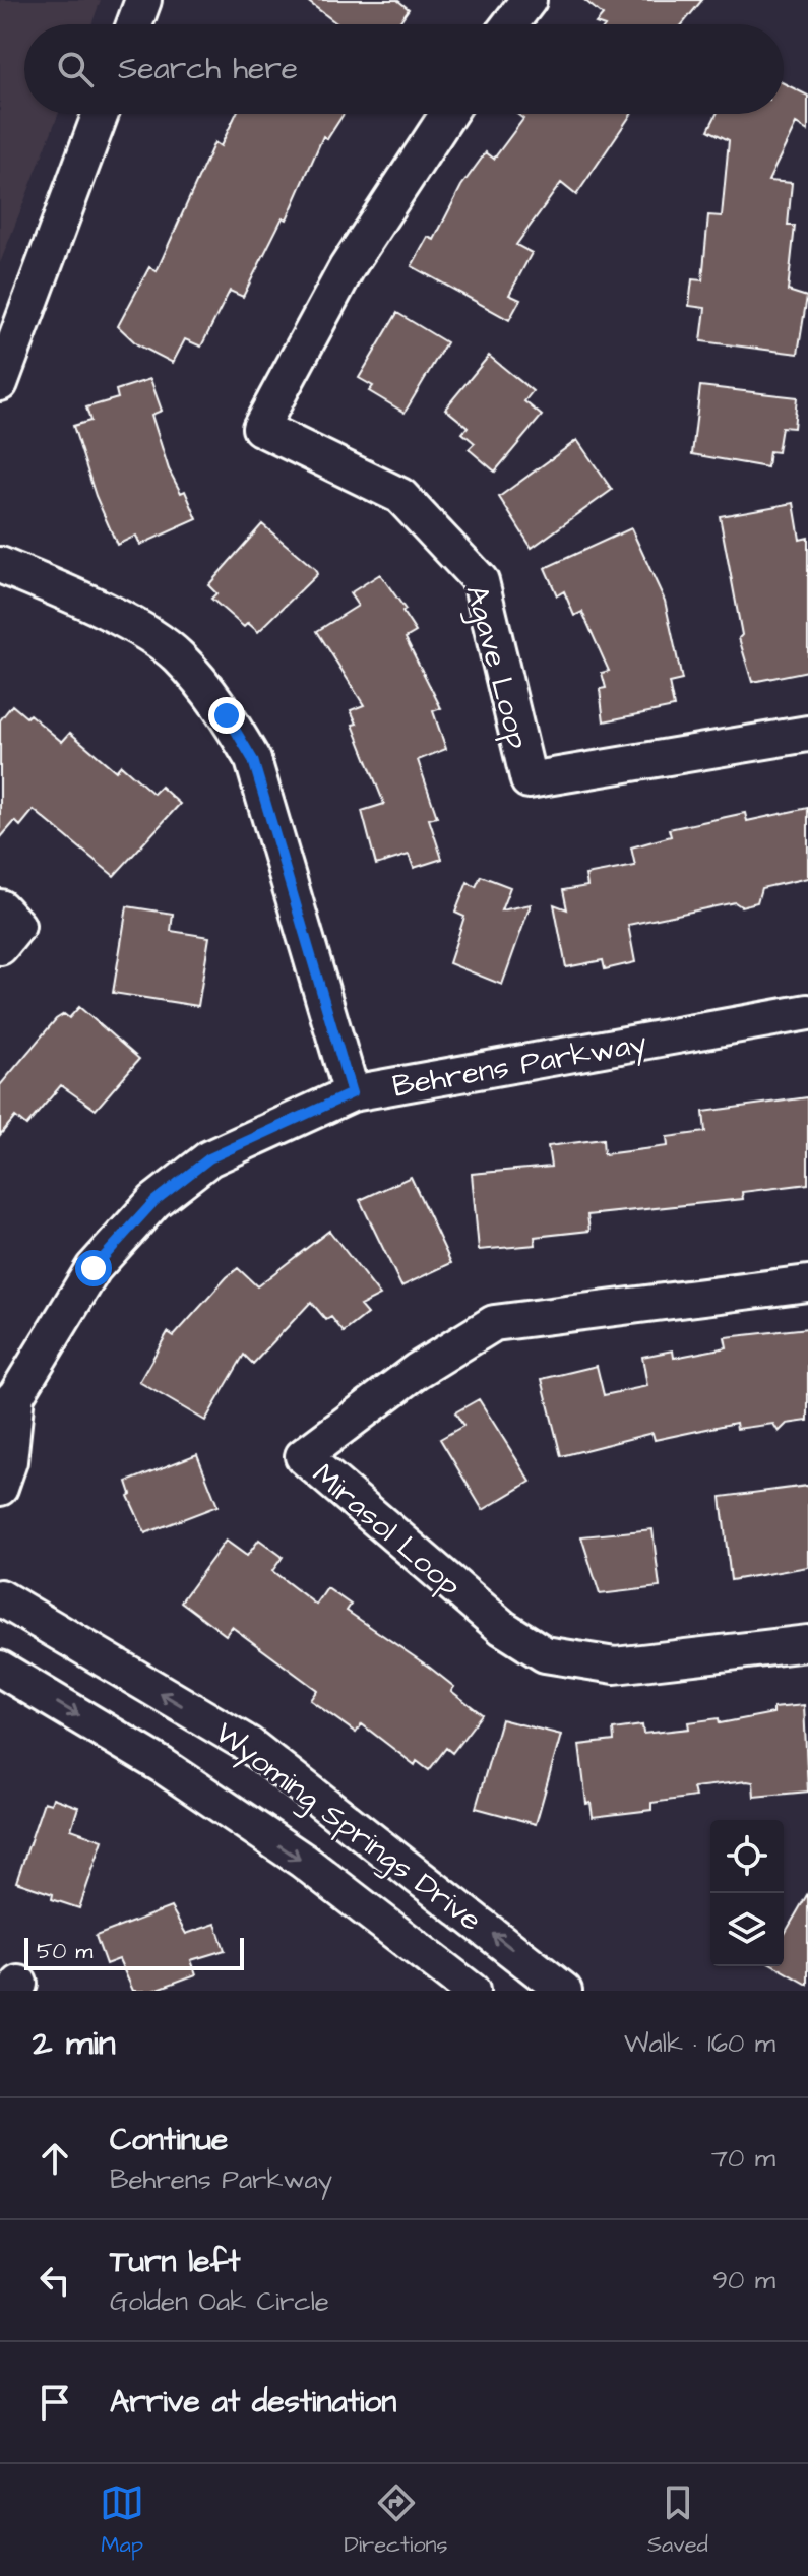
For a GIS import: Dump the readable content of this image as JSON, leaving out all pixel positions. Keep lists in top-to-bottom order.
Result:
{
  "streets": {
    "street": [
      "Agave Loop",
      "Behrens Parkway",
      "Mirasol Loop",
      "Wyoming Springs Drive"
    ]
  },
  "scale_bar": "50 m",
  "page": {
    "search": "Search here",
    "scale": "50 m",
    "heading": ["2 min", "Walk · 160 m"],
    "list": [
      ["Continue", "Behrens Parkway", "70 m"],
      ["Turn left", "Golden Oak Circle", "90 m"],
      "Arrive at destination"
    ],
    "nav": ["Map", "Directions", "Saved"]
  }
}
